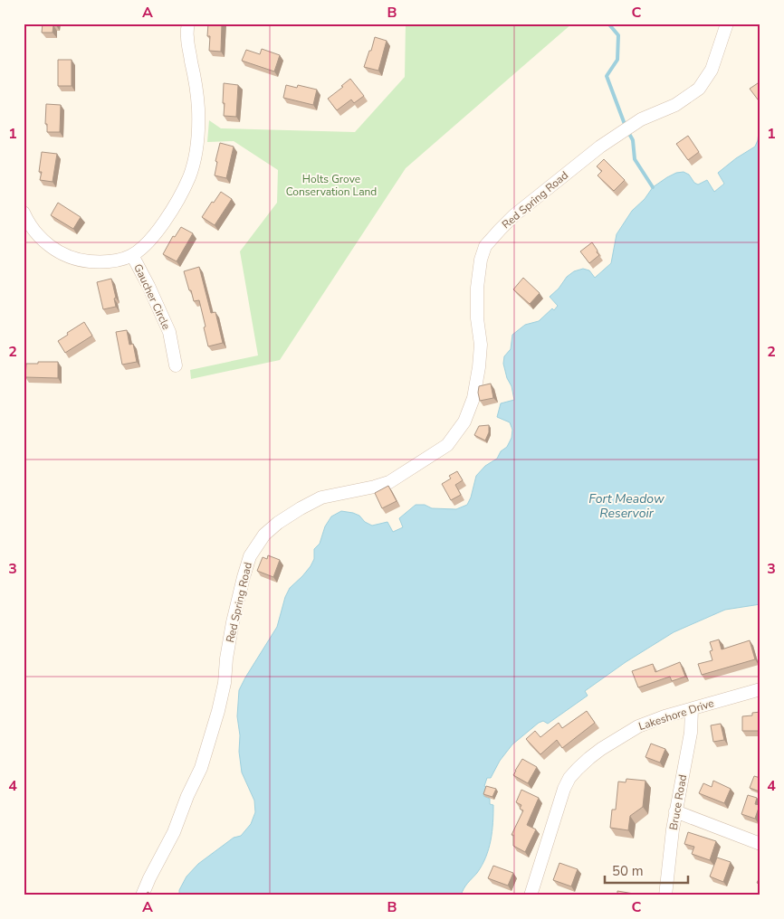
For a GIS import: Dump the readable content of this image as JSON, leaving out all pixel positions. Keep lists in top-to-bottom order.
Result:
{
  "streets": {
    "street": [
      "Red Spring Road",
      "Gaucher Circle",
      "Lakeshore Drive",
      "Bruce Road"
    ]
  },
  "crossings": [
    ["Lakeshore Drive", "Bruce Road"]
  ],
  "water": ["Fort Meadow Reservoir"],
  "parks": ["Holts Grove Conservation Land"],
  "scale_bar": "50 m",
  "grid": {
    "columns": ["A", "B", "C"],
    "rows": [
      "1",
      "2",
      "3",
      "4"
    ]
  }
}
